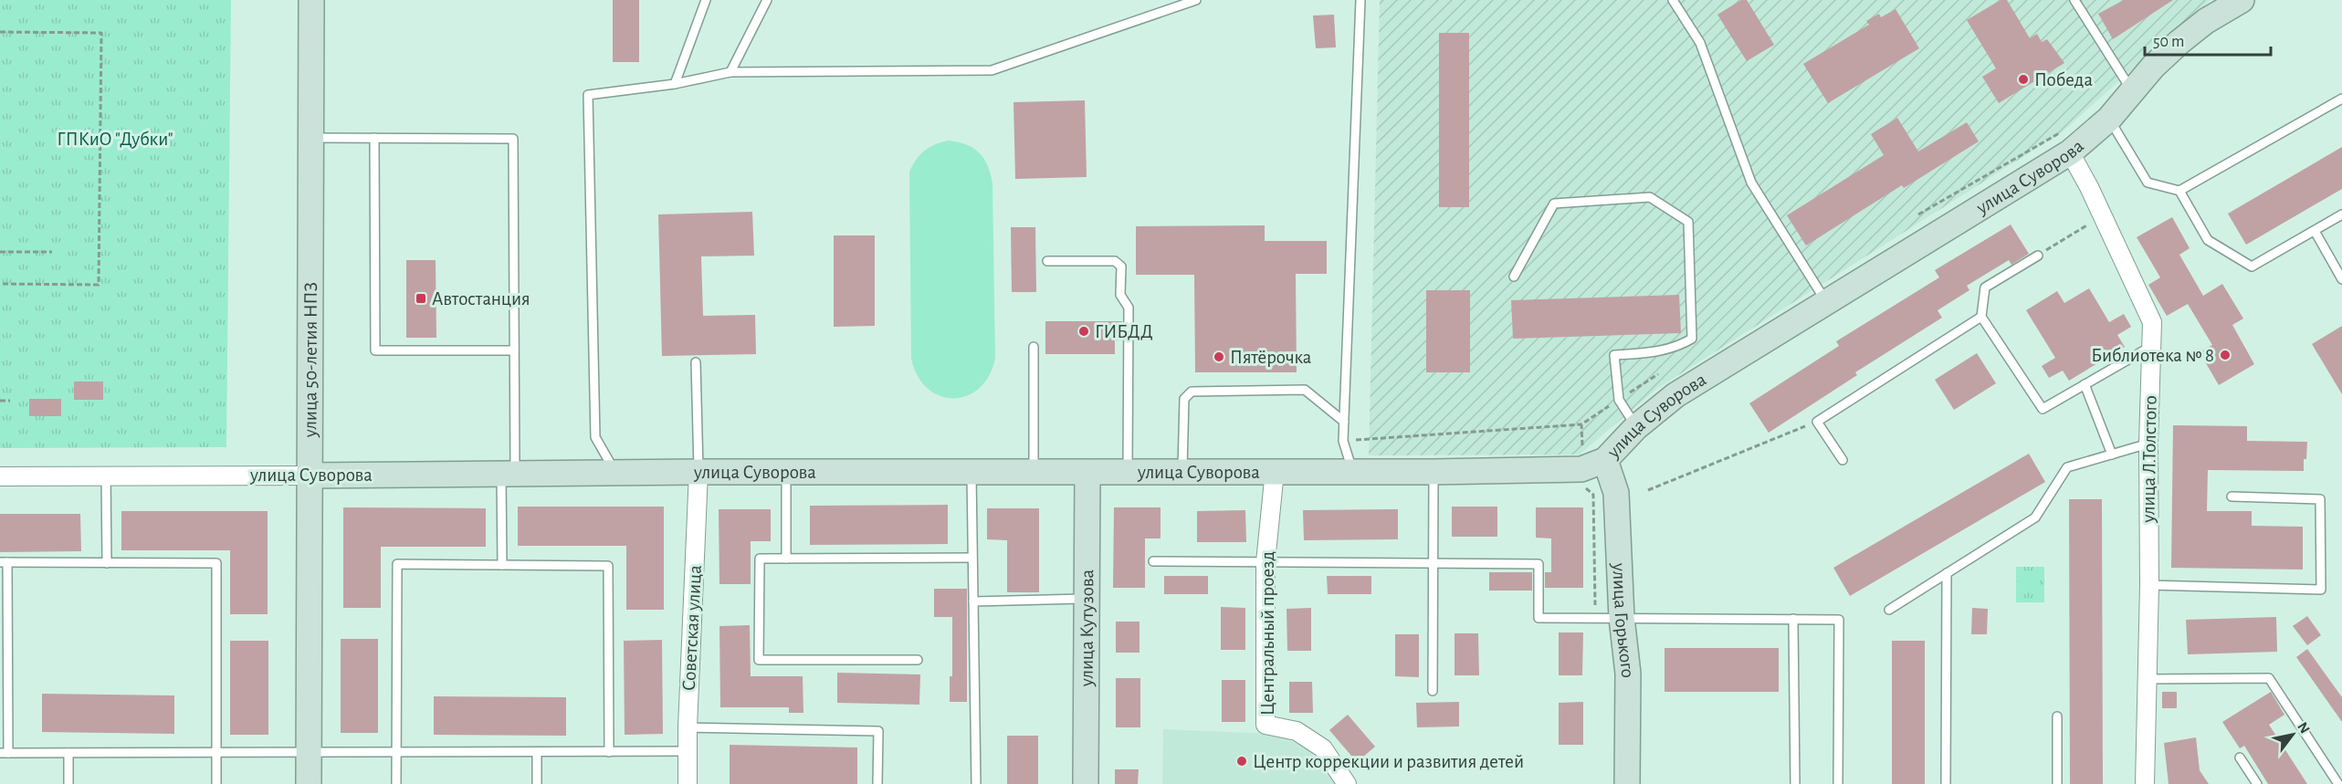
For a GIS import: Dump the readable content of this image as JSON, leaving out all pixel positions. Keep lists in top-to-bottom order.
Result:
{
  "streets": {
    "main road": [
      "улица Суворова",
      "улица 50-летия НПЗ",
      "улица Горького",
      "улица Кутузова"
    ],
    "street": ["улица Л.Толстого", "Советская улица", "Центральный проезд"]
  },
  "crossings": [
    ["улица Суворова", "улица 50-летия НПЗ"],
    ["улица Суворова", "улица Л.Толстого"],
    ["улица Суворова", "улица Горького"],
    ["улица Суворова", "Советская улица"],
    ["улица Суворова", "улица Кутузова"],
    ["улица Суворова", "Центральный проезд"]
  ],
  "parks": ["ГПКиО \"Дубки\""],
  "places": {
    "other": [
      "Победа",
      "ГИБДД",
      "Библиотека № 8",
      "Пятёрочка",
      "Центр коррекции и развития детей"
    ],
    "transit": ["Автостанция"]
  },
  "scale_bar": "50 m",
  "north": "top right"
}
